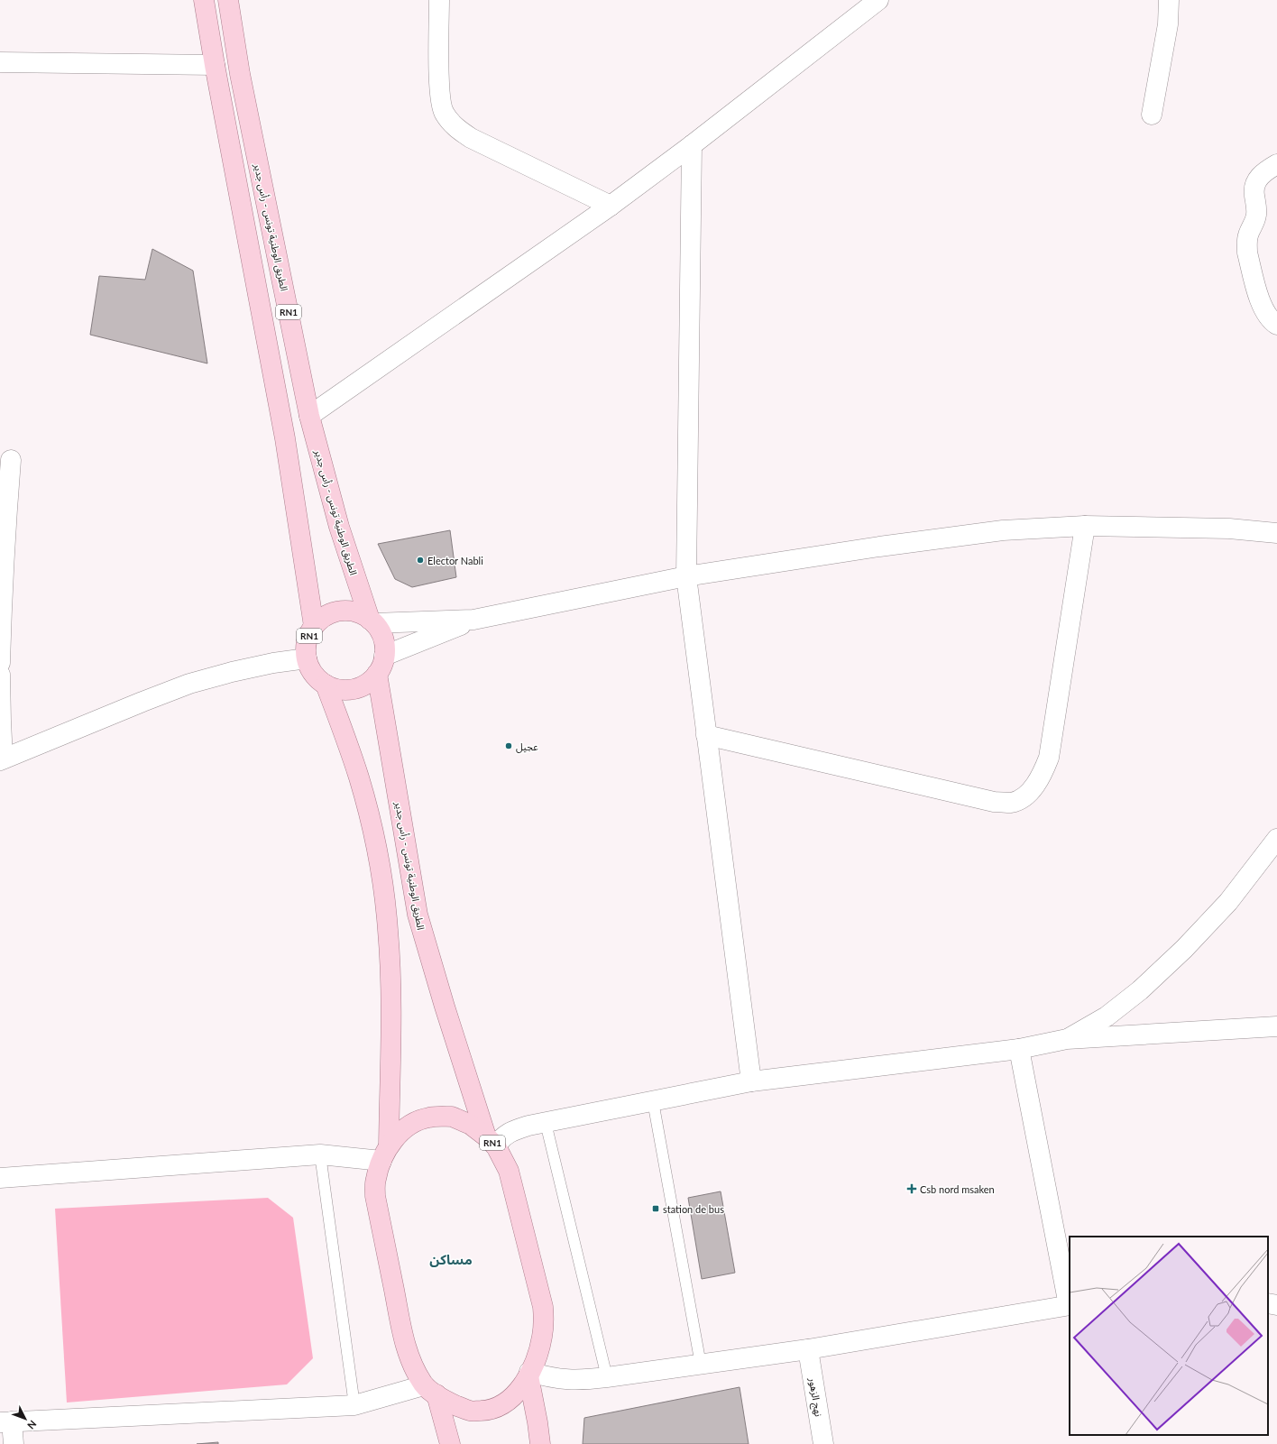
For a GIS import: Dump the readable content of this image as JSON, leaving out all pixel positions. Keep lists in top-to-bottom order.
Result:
{
  "streets": {
    "main road": ["الطريق الوطنية تونس - رأس جدير", "RN1"],
    "street": ["نهج الزهور"]
  },
  "crossings": [
    ["الطريق الوطنية تونس - رأس جدير", "RN1"]
  ],
  "districts": ["مساكن"],
  "places": {
    "other": ["Elector Nabli", "عجيل"],
    "health": ["Csb nord msaken"],
    "transit": ["station de bus"]
  },
  "north": "bottom right"
}
